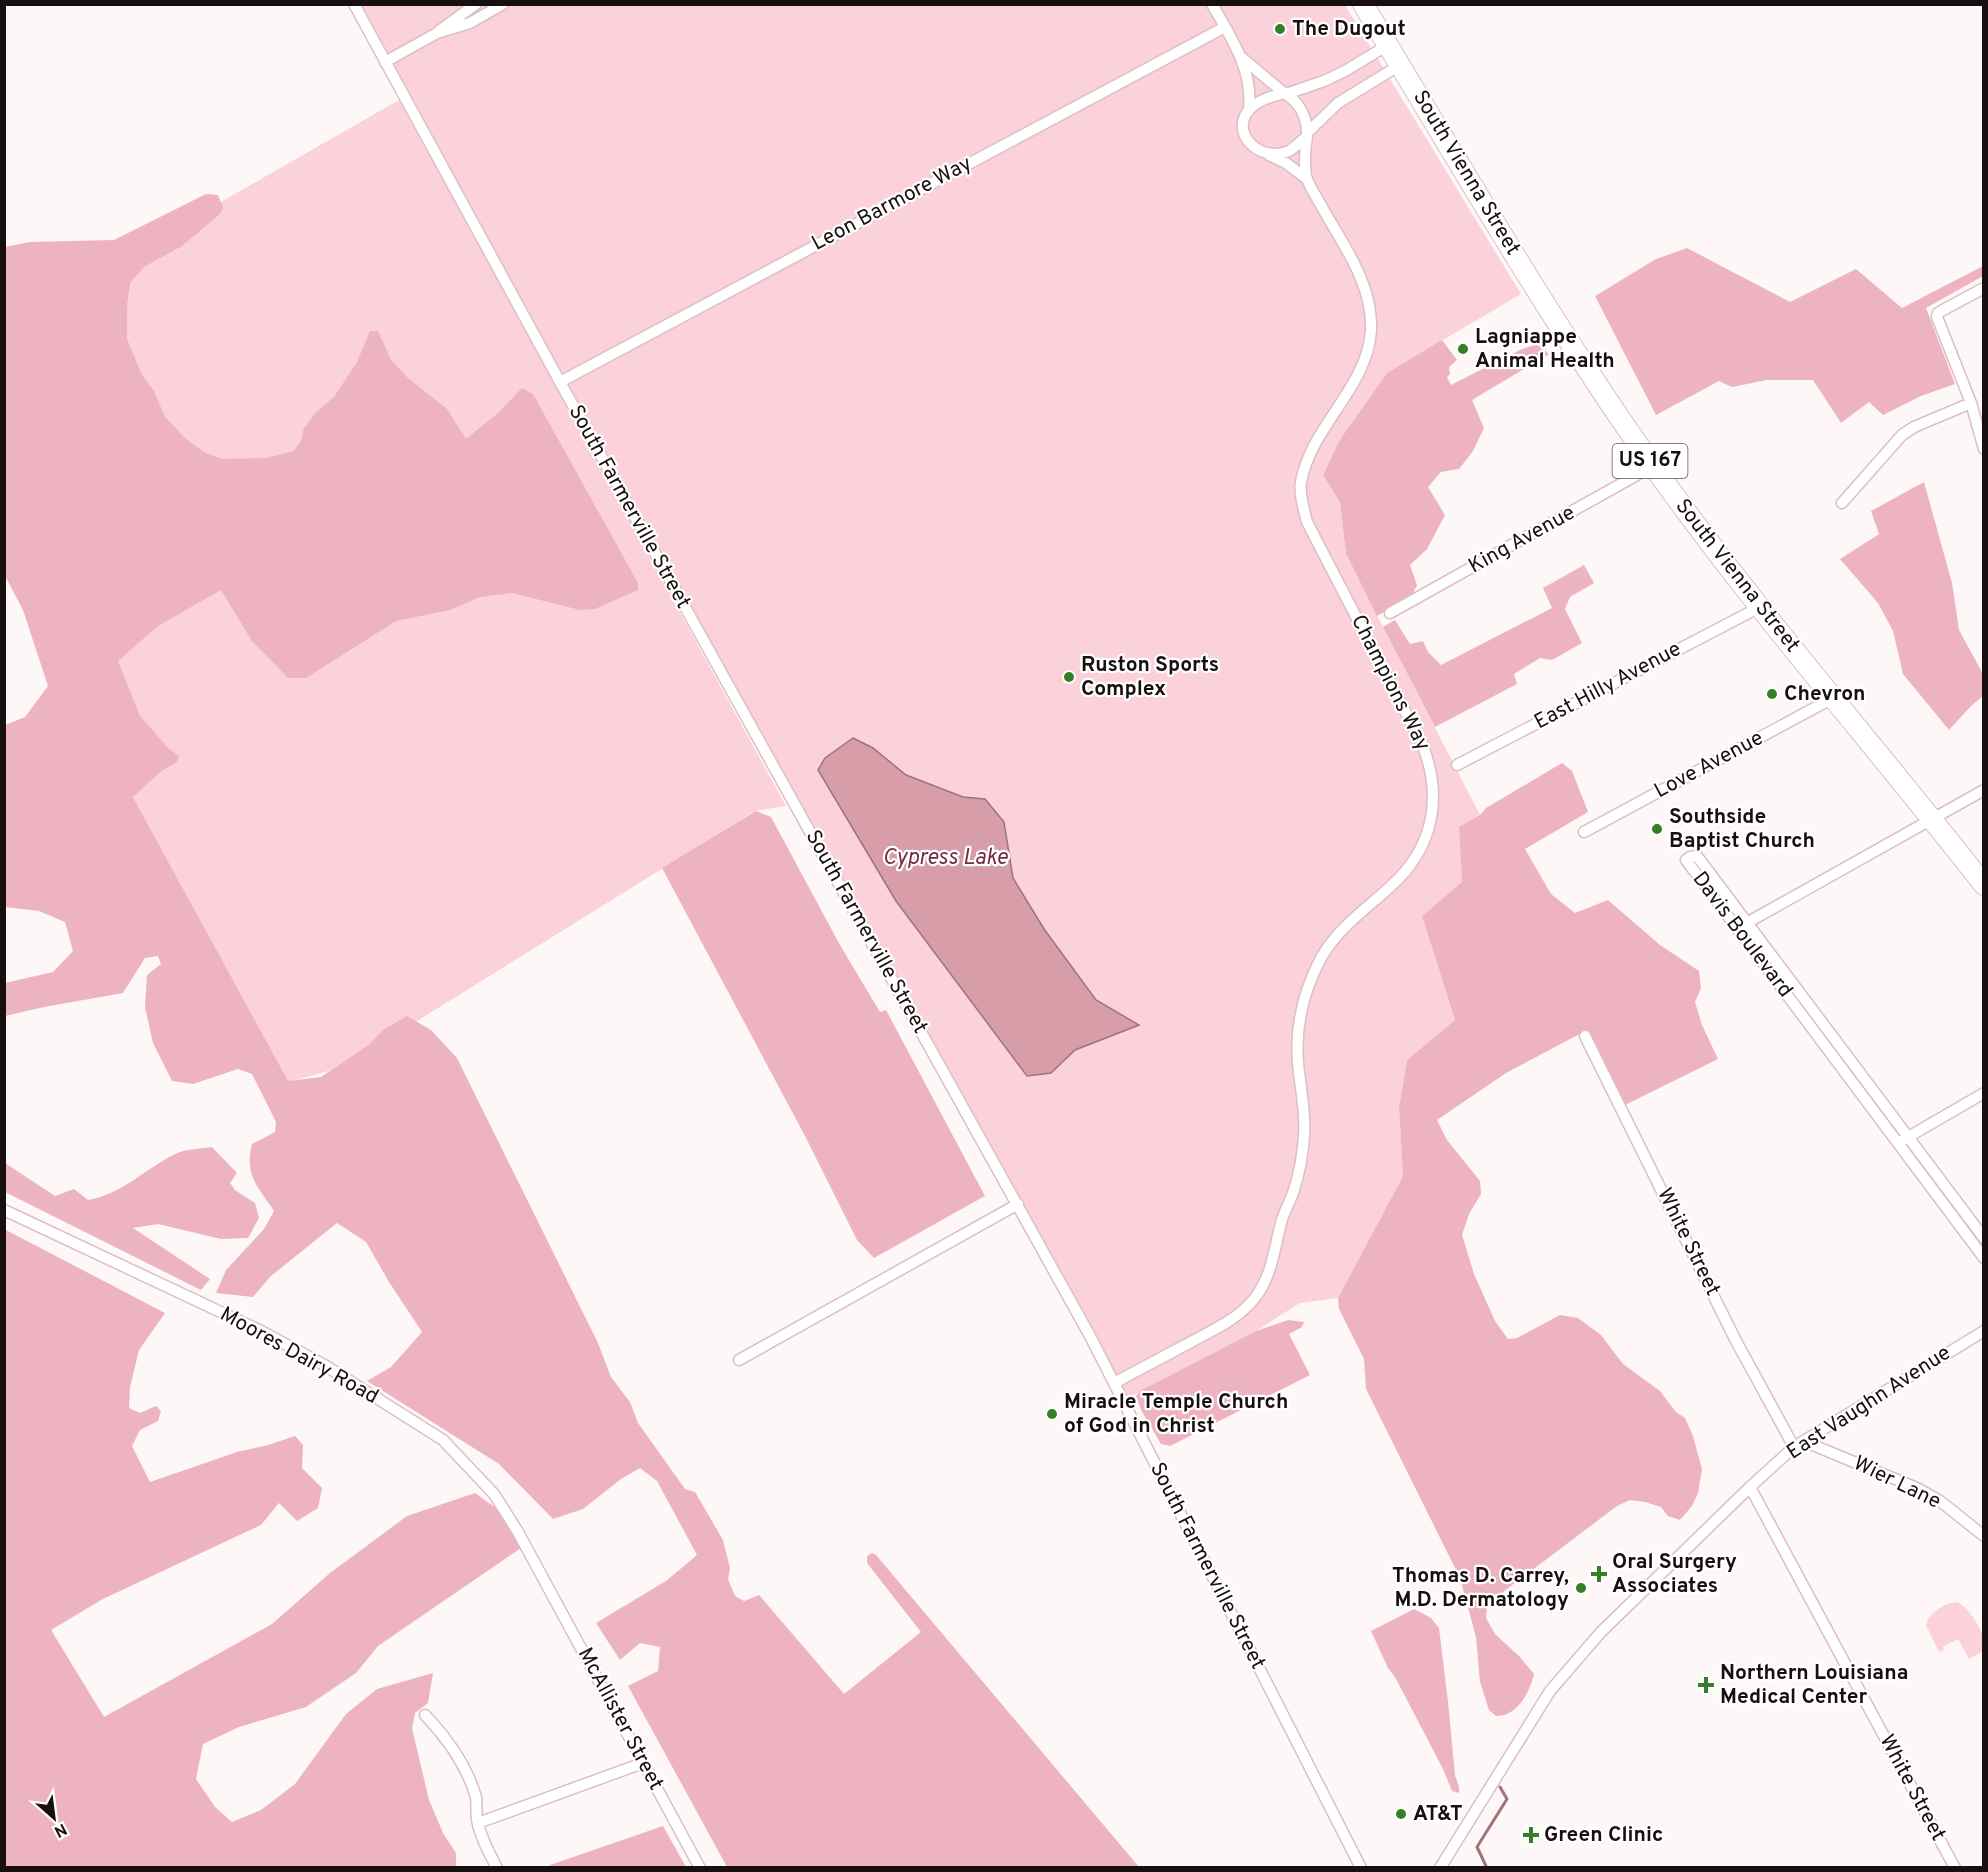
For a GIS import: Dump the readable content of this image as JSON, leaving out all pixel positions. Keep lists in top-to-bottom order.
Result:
{
  "streets": {
    "highway": ["South Vienna Street", "US 167"],
    "street": [
      "Leon Barmore Way",
      "South Farmerville Street",
      "King Avenue",
      "Champions Way",
      "East Hilly Avenue",
      "Love Avenue",
      "Davis Boulevard",
      "White Street",
      "Moores Dairy Road",
      "East Vaughn Avenue",
      "Wier Lane",
      "McAllister Street"
    ]
  },
  "crossings": [
    ["South Vienna Street", "King Avenue"],
    ["South Vienna Street", "East Hilly Avenue"],
    ["South Vienna Street", "Love Avenue"],
    ["Leon Barmore Way", "South Farmerville Street"],
    ["Leon Barmore Way", "Champions Way"],
    ["South Farmerville Street", "Champions Way"],
    ["White Street", "East Vaughn Avenue"],
    ["White Street", "Wier Lane"],
    ["Moores Dairy Road", "McAllister Street"],
    ["East Vaughn Avenue", "Wier Lane"]
  ],
  "water": ["Cypress Lake"],
  "places": {
    "other": [
      "The Dugout",
      "Lagniappe Animal Health",
      "Ruston Sports Complex",
      "Chevron",
      "Southside Baptist Church",
      "Miracle Temple Church of God in Christ",
      "Thomas D. Carrey, M.D. Dermatology",
      "AT&T"
    ],
    "health": ["Oral Surgery Associates", "Northern Louisiana Medical Center", "Green Clinic"]
  },
  "north": "bottom right"
}
